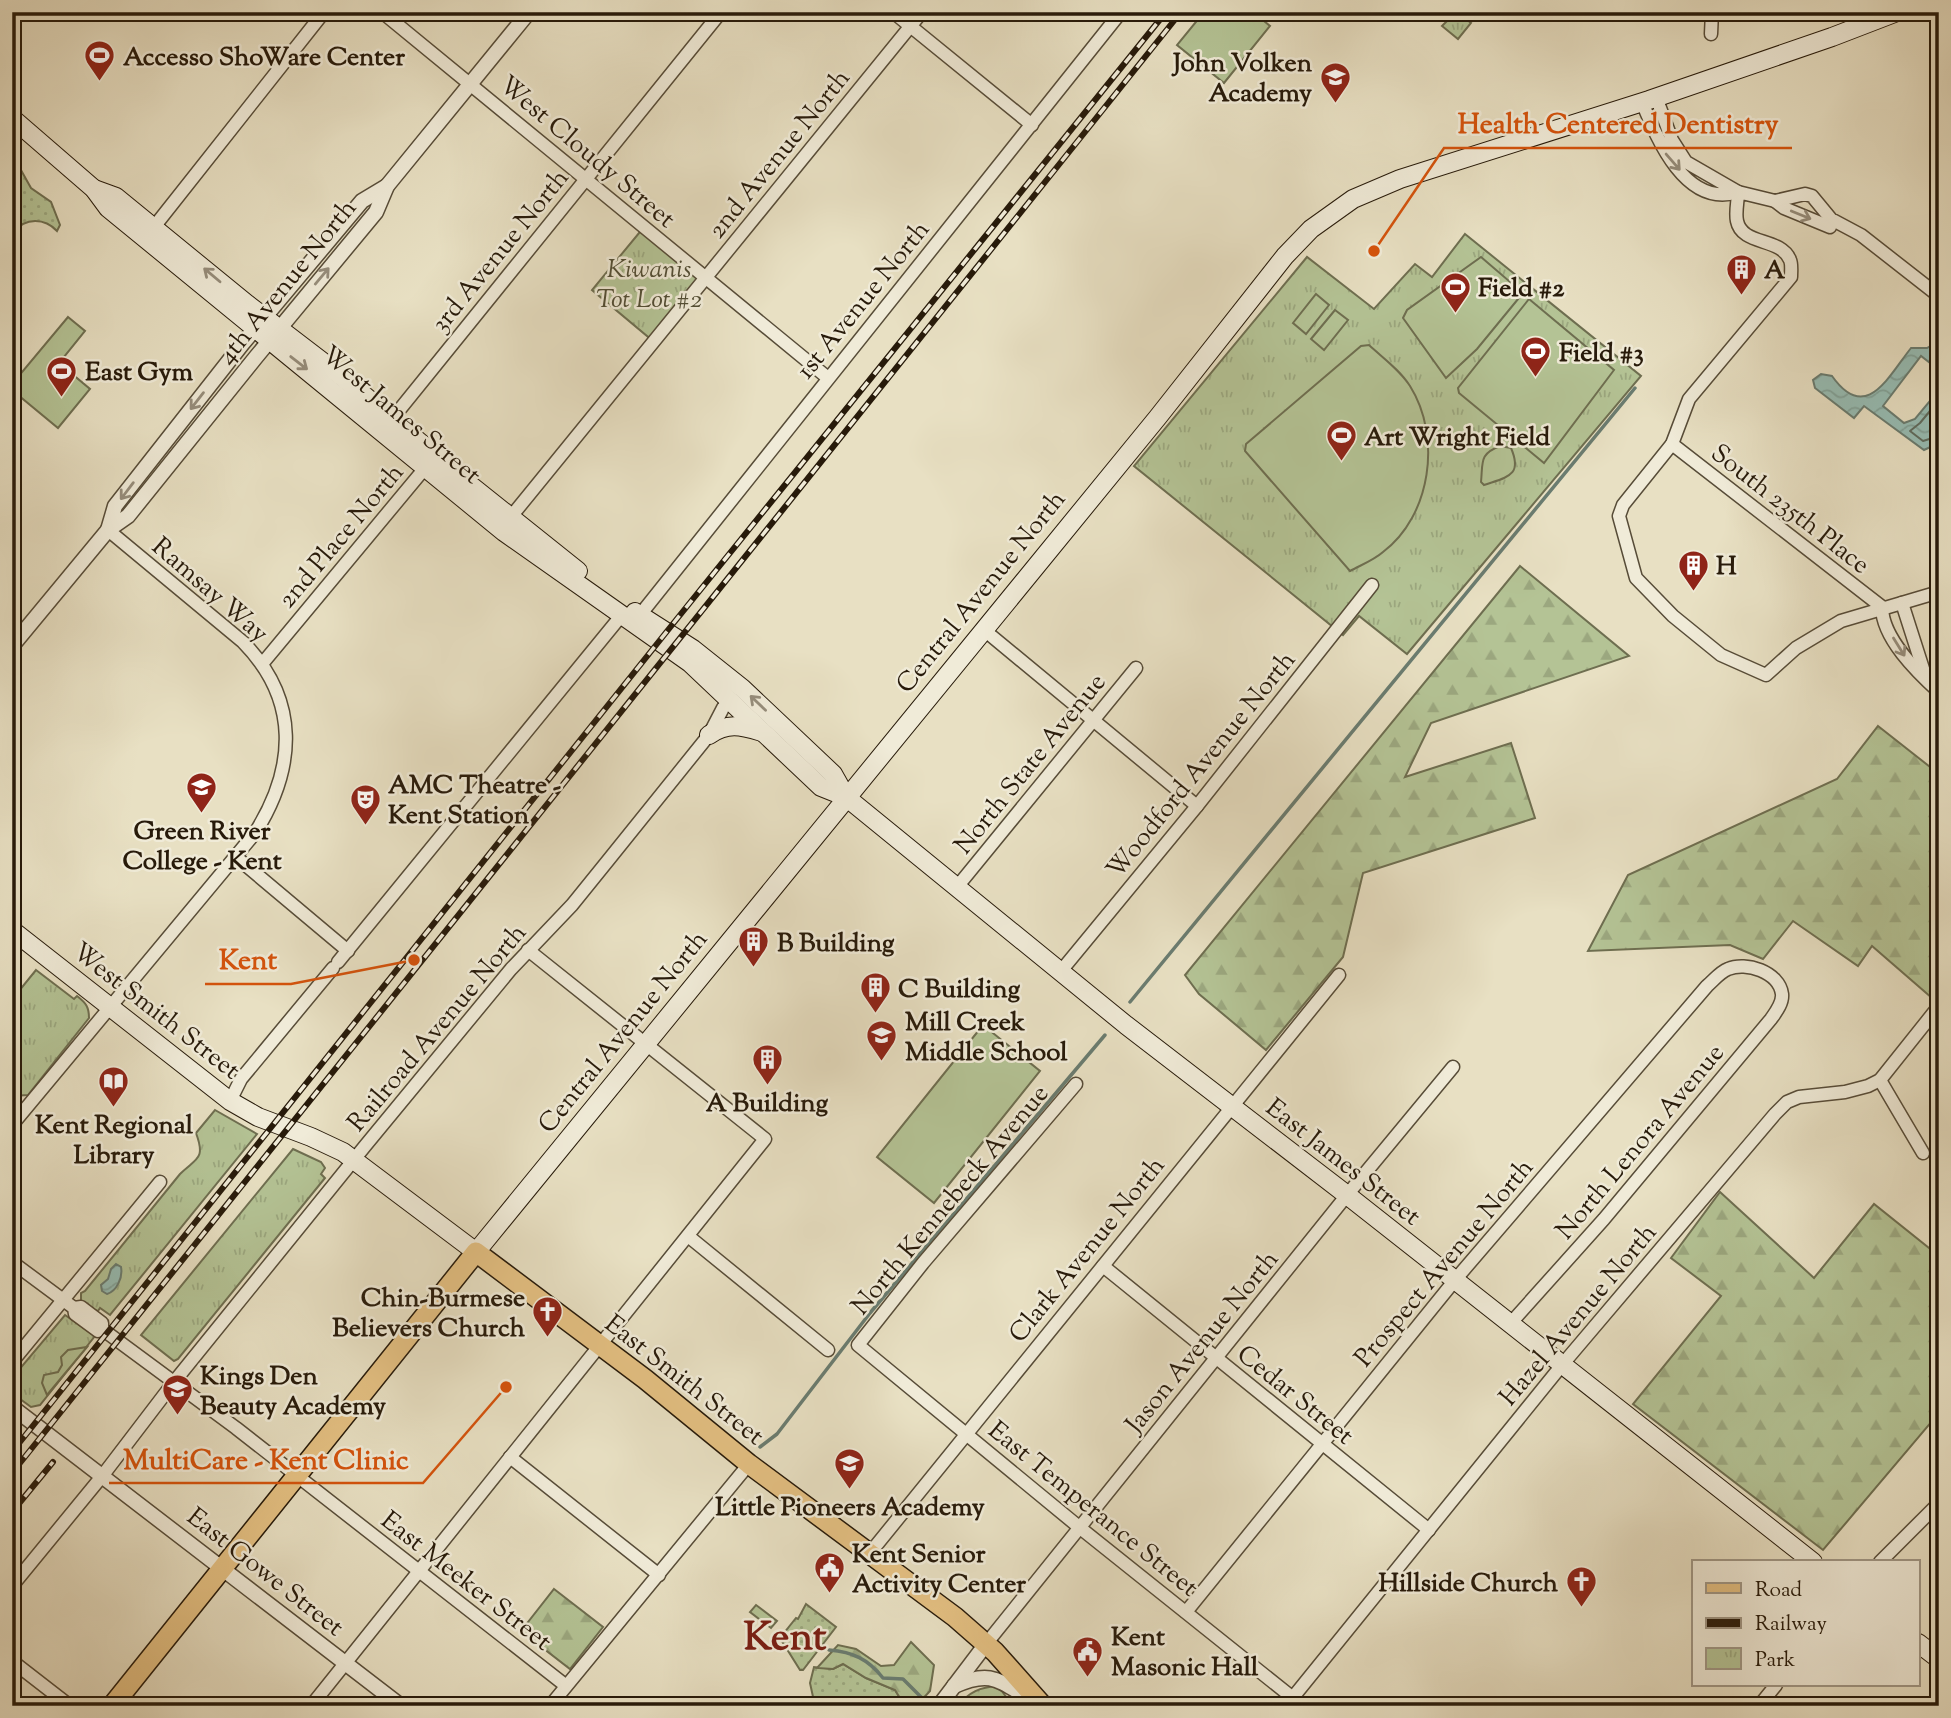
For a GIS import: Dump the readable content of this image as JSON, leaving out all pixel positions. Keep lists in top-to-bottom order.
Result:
{
  "streets": {
    "main road": [
      "West James Street",
      "Central Avenue North",
      "West Smith Street",
      "East James Street",
      "East Smith Street"
    ],
    "street": [
      "West Cloudy Street",
      "2nd Avenue North",
      "3rd Avenue North",
      "4th Avenue North",
      "1st Avenue North",
      "South 235th Place",
      "2nd Place North",
      "Ramsay Way",
      "North State Avenue",
      "Woodford Avenue North",
      "Railroad Avenue North",
      "North Lenora Avenue",
      "North Kennebeck Avenue",
      "Clark Avenue North",
      "Prospect Avenue North",
      "Hazel Avenue North",
      "Jason Avenue North",
      "Cedar Street",
      "East Temperance Street",
      "East Gowe Street",
      "East Meeker Street"
    ]
  },
  "crossings": [
    ["West Cloudy Street", "2nd Avenue North"],
    ["West Cloudy Street", "3rd Avenue North"],
    ["West Cloudy Street", "4th Avenue North"],
    ["West Cloudy Street", "1st Avenue North"],
    ["2nd Avenue North", "West James Street"],
    ["3rd Avenue North", "West James Street"],
    ["4th Avenue North", "West James Street"],
    ["4th Avenue North", "Ramsay Way"],
    ["1st Avenue North", "West James Street"],
    ["1st Avenue North", "East James Street"],
    ["West James Street", "2nd Place North"],
    ["West James Street", "East James Street"],
    ["2nd Place North", "Ramsay Way"],
    ["Ramsay Way", "West Smith Street"],
    ["Central Avenue North", "East James Street"],
    ["Central Avenue North", "East Smith Street"],
    ["Central Avenue North", "East Gowe Street"],
    ["Central Avenue North", "East Meeker Street"],
    ["North State Avenue", "East James Street"],
    ["Woodford Avenue North", "East James Street"],
    ["West Smith Street", "East Smith Street"],
    ["Railroad Avenue North", "East James Street"],
    ["Railroad Avenue North", "East Smith Street"],
    ["Railroad Avenue North", "East Gowe Street"],
    ["Railroad Avenue North", "East Meeker Street"],
    ["North Lenora Avenue", "East James Street"],
    ["North Lenora Avenue", "Prospect Avenue North"],
    ["East James Street", "Clark Avenue North"],
    ["East James Street", "Prospect Avenue North"],
    ["East James Street", "Hazel Avenue North"],
    ["East James Street", "Jason Avenue North"],
    ["North Kennebeck Avenue", "East Temperance Street"],
    ["Clark Avenue North", "East Smith Street"],
    ["Clark Avenue North", "Cedar Street"],
    ["Clark Avenue North", "East Temperance Street"],
    ["Prospect Avenue North", "Cedar Street"],
    ["Prospect Avenue North", "East Temperance Street"],
    ["Hazel Avenue North", "Cedar Street"],
    ["Hazel Avenue North", "East Temperance Street"],
    ["Jason Avenue North", "East Smith Street"],
    ["Jason Avenue North", "Cedar Street"],
    ["Jason Avenue North", "East Temperance Street"]
  ],
  "districts": ["Kent"],
  "parks": ["Kiwanis Tot Lot #2"],
  "places": {
    "sports": [
      "Accesso ShoWare Center",
      "Field #2",
      "Field #3",
      "East Gym",
      "Art Wright Field"
    ],
    "school or university": [
      "John Volken Academy",
      "Green River College - Kent",
      "Mill Creek Middle School",
      "Kings Den Beauty Academy",
      "Little Pioneers Academy"
    ],
    "other": ["Health Centered Dentistry", "Kent", "MultiCare - Kent Clinic"],
    "building": [
      "A",
      "H",
      "B Building",
      "C Building",
      "A Building"
    ],
    "theatre": ["AMC Theatre - Kent Station"],
    "library": ["Kent Regional Library"],
    "church": ["Chin-Burmese Believers Church", "Hillside Church"],
    "public building": ["Kent Senior Activity Center", "Kent Masonic Hall"]
  },
  "legend": ["Road", "Railway", "Park"]
}
